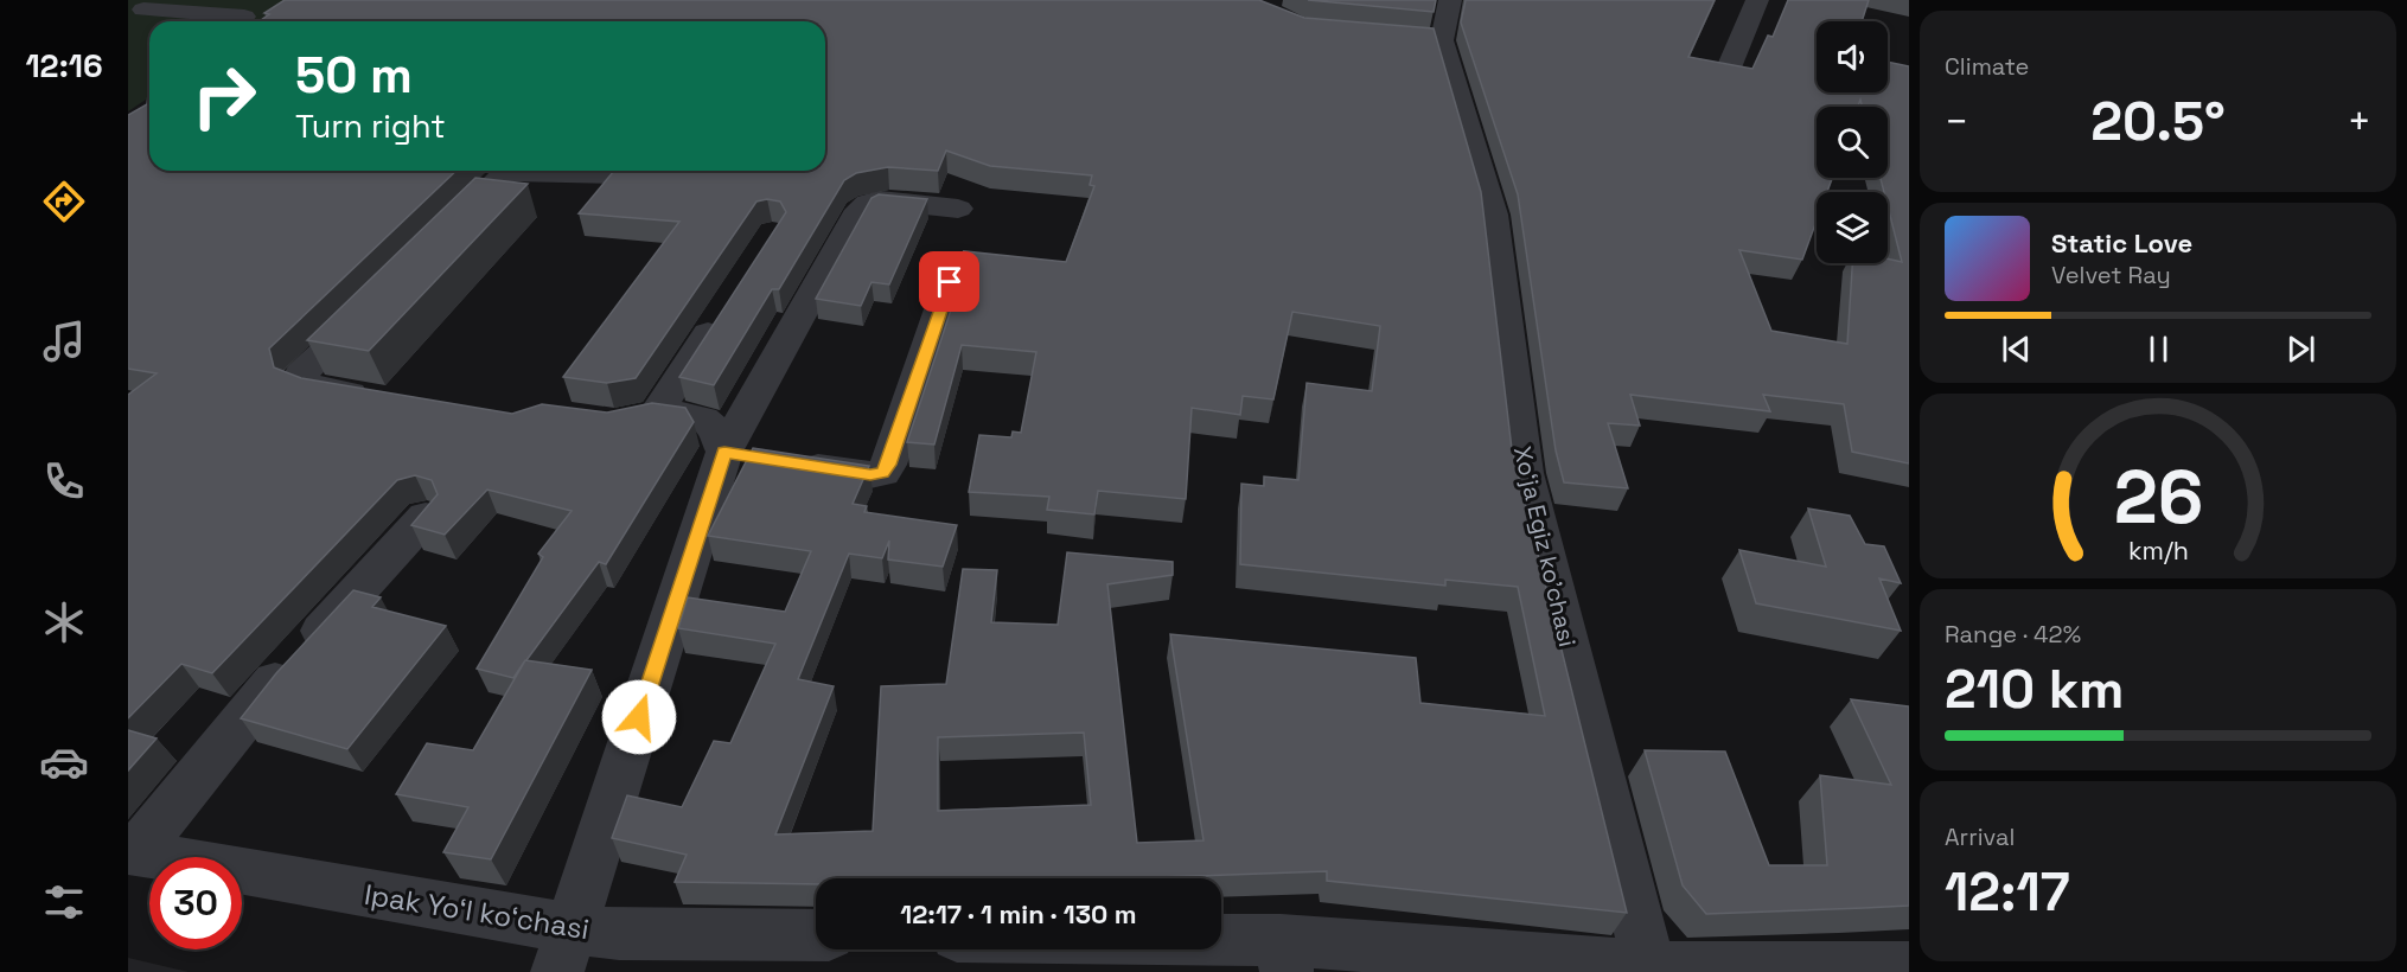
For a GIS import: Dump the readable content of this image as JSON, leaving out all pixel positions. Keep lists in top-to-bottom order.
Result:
{
  "streets": {
    "street": ["Xoʻja Egiz ko'chasi", "Ipak Yoʻl koʻchasi"]
  },
  "page": {
    "tabs": "12:16",
    "tile": [
      "Climate",
      ["Range · 42%", "210 km"],
      ["Arrival", "12:17"]
    ],
    "turn": ["50 m", "Turn right"],
    "heat": ["−", "20.5°", "+"],
    "song": ["Static Love", "Velvet Ray"],
    "limit": "30",
    "trip": "12:17 · 1 min · 130 m",
    "gauge": ["26", "km/h"]
  }
}
